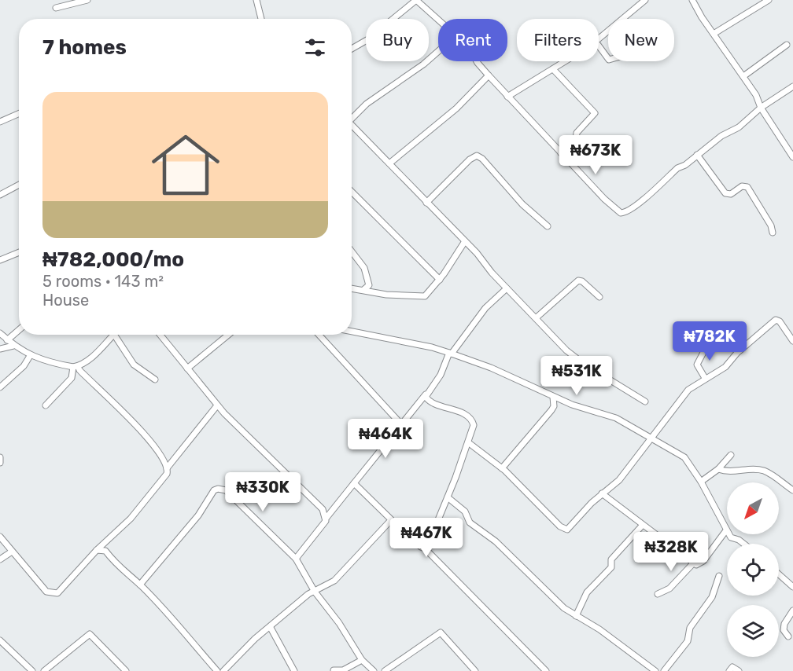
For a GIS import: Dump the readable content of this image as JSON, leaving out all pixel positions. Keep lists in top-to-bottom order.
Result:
{
  "north": "bottom left",
  "page": {
    "chip": [
      "Buy",
      "Rent",
      "Filters",
      "New"
    ],
    "heading": "7 homes",
    "list": [
      {
        "name": "₦782,000/mo",
        "note": "5 rooms · 143 m² · House"
      }
    ],
    "price": [
      "₦673K",
      "₦782K",
      "₦531K",
      "₦464K",
      "₦330K",
      "₦467K",
      "₦328K"
    ]
  }
}
